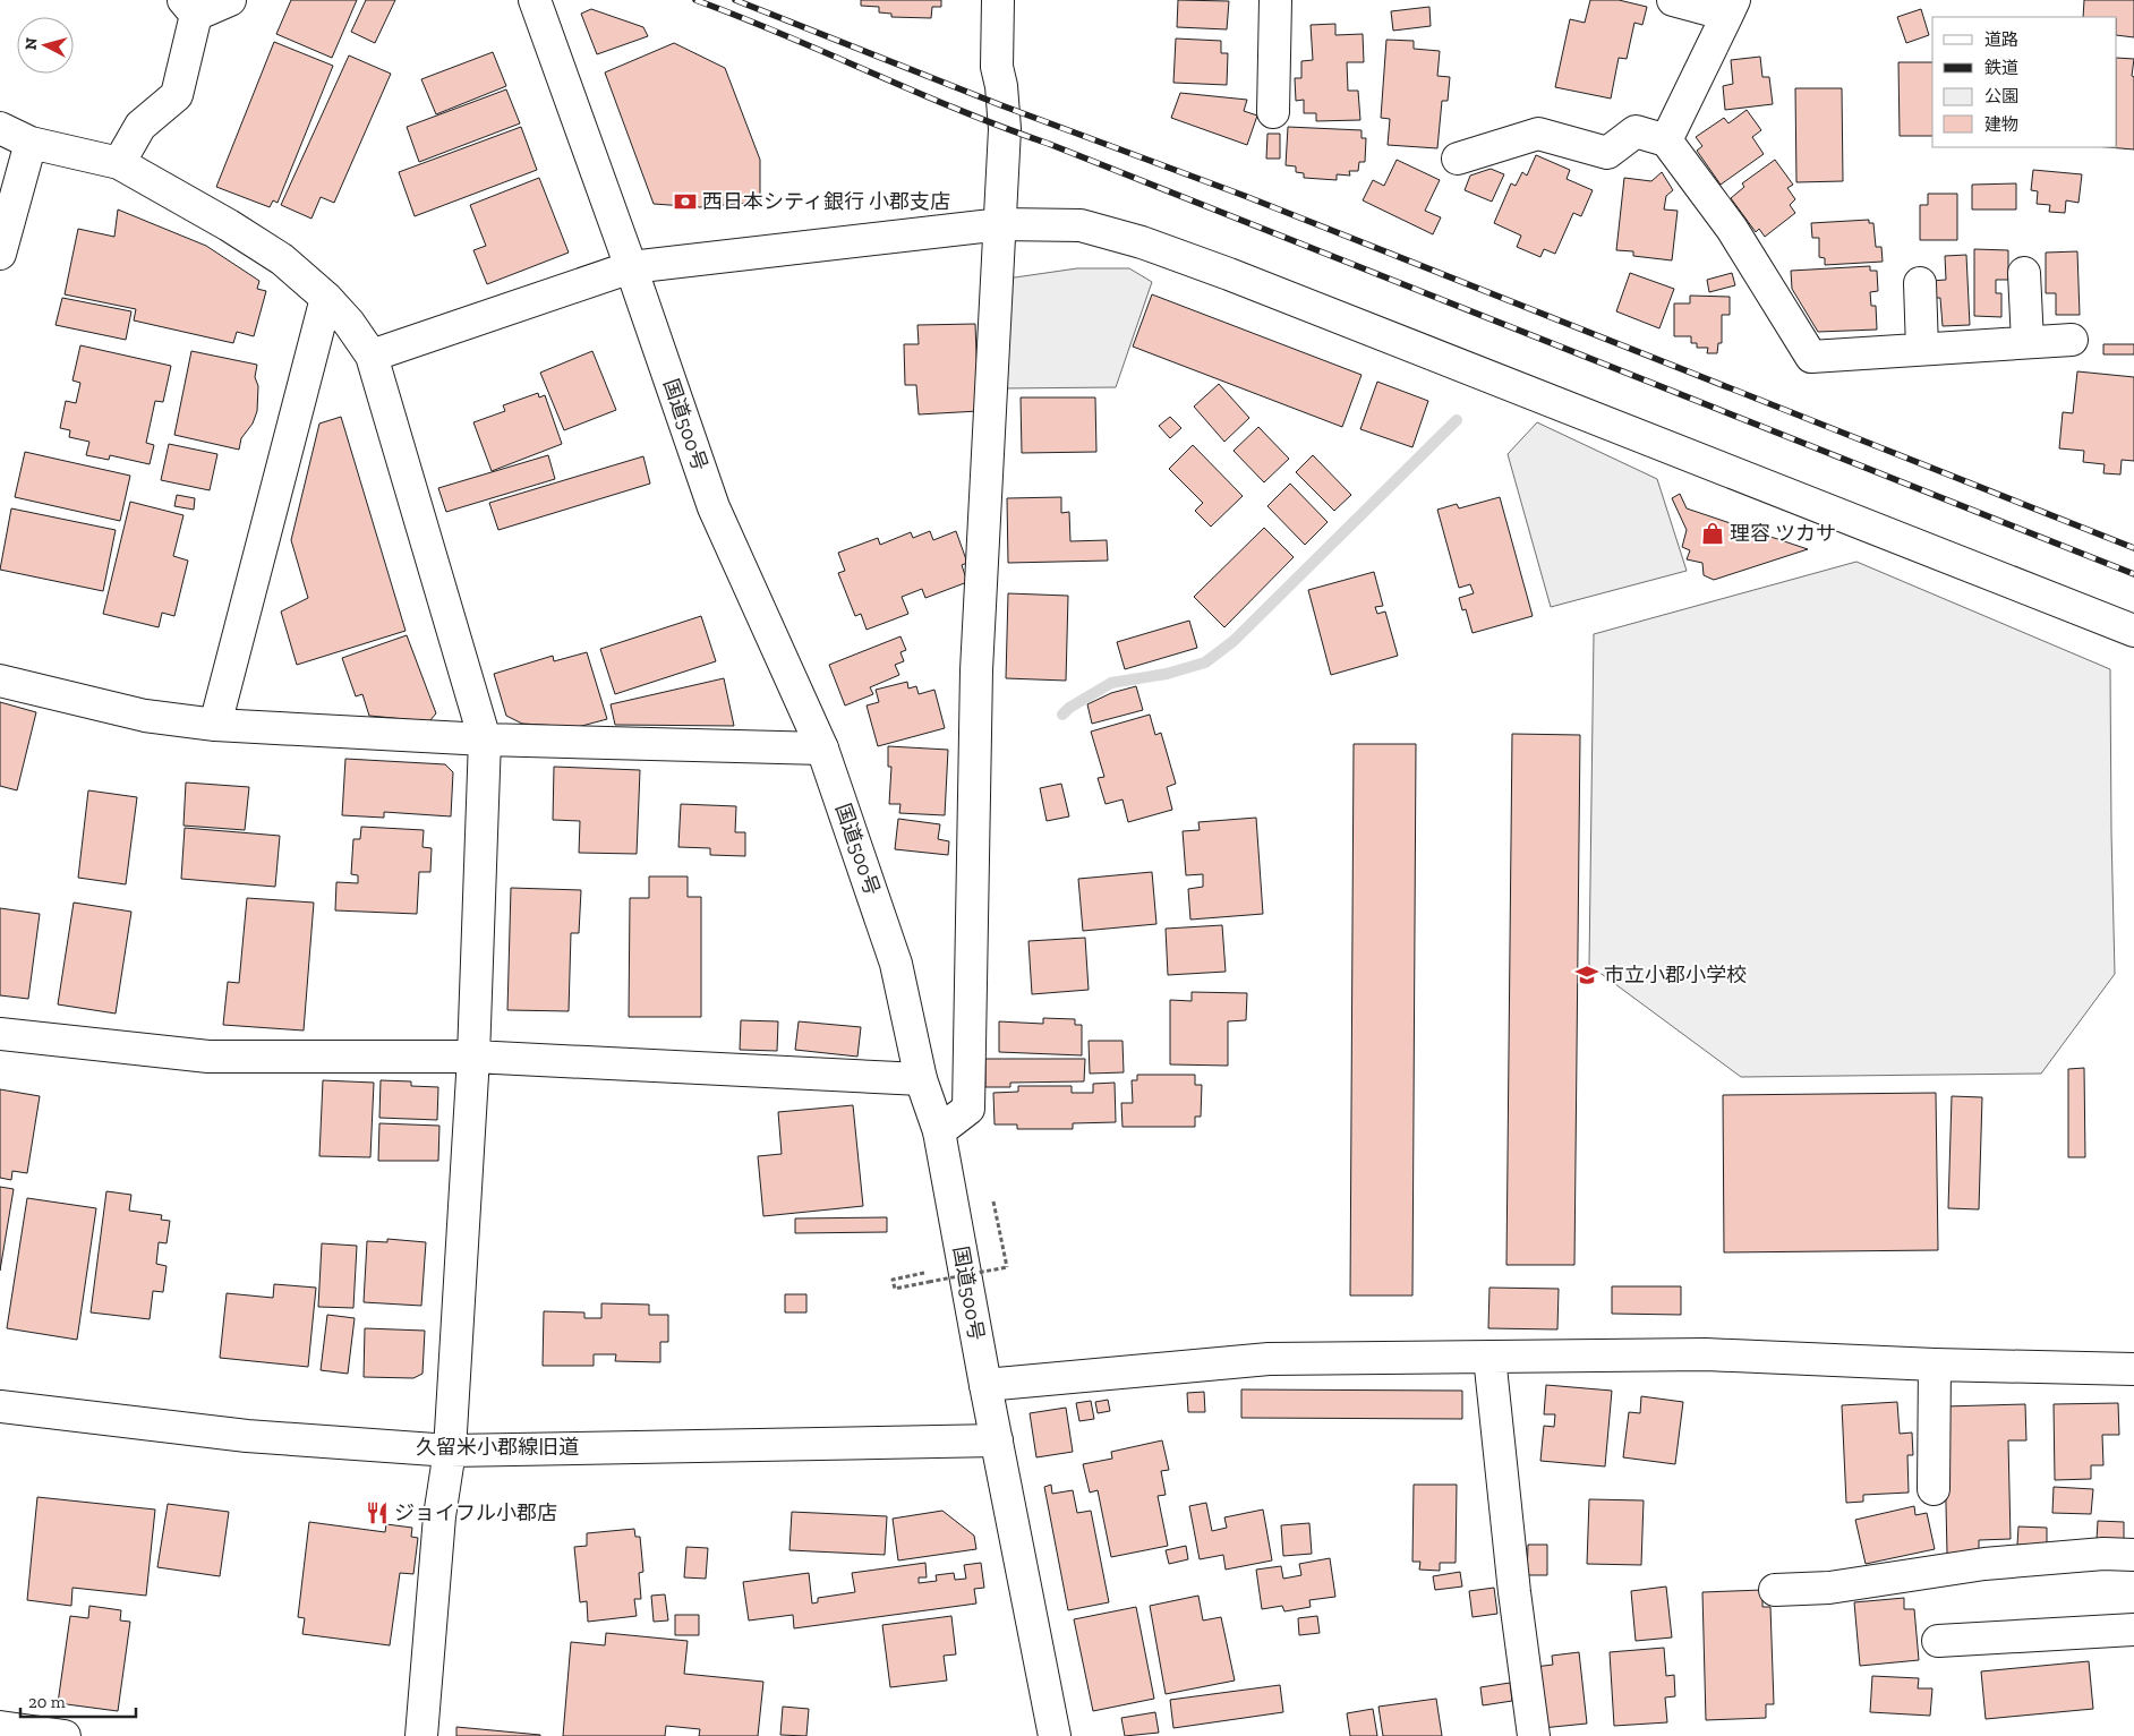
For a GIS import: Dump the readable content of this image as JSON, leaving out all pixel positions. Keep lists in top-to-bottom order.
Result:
{
  "streets": {
    "main road": ["国道500号", "久留米小郡線旧道"]
  },
  "crossings": [
    ["国道500号", "久留米小郡線旧道"]
  ],
  "places": {
    "bank": ["西日本シティ銀行 小郡支店"],
    "shop": ["理容 ツカサ"],
    "school or university": ["市立小郡小学校"],
    "restaurant": ["ジョイフル小郡店"]
  },
  "legend": [
    "道路",
    "鉄道",
    "公園",
    "建物"
  ],
  "scale_bar": "20 m",
  "north": "left"
}
